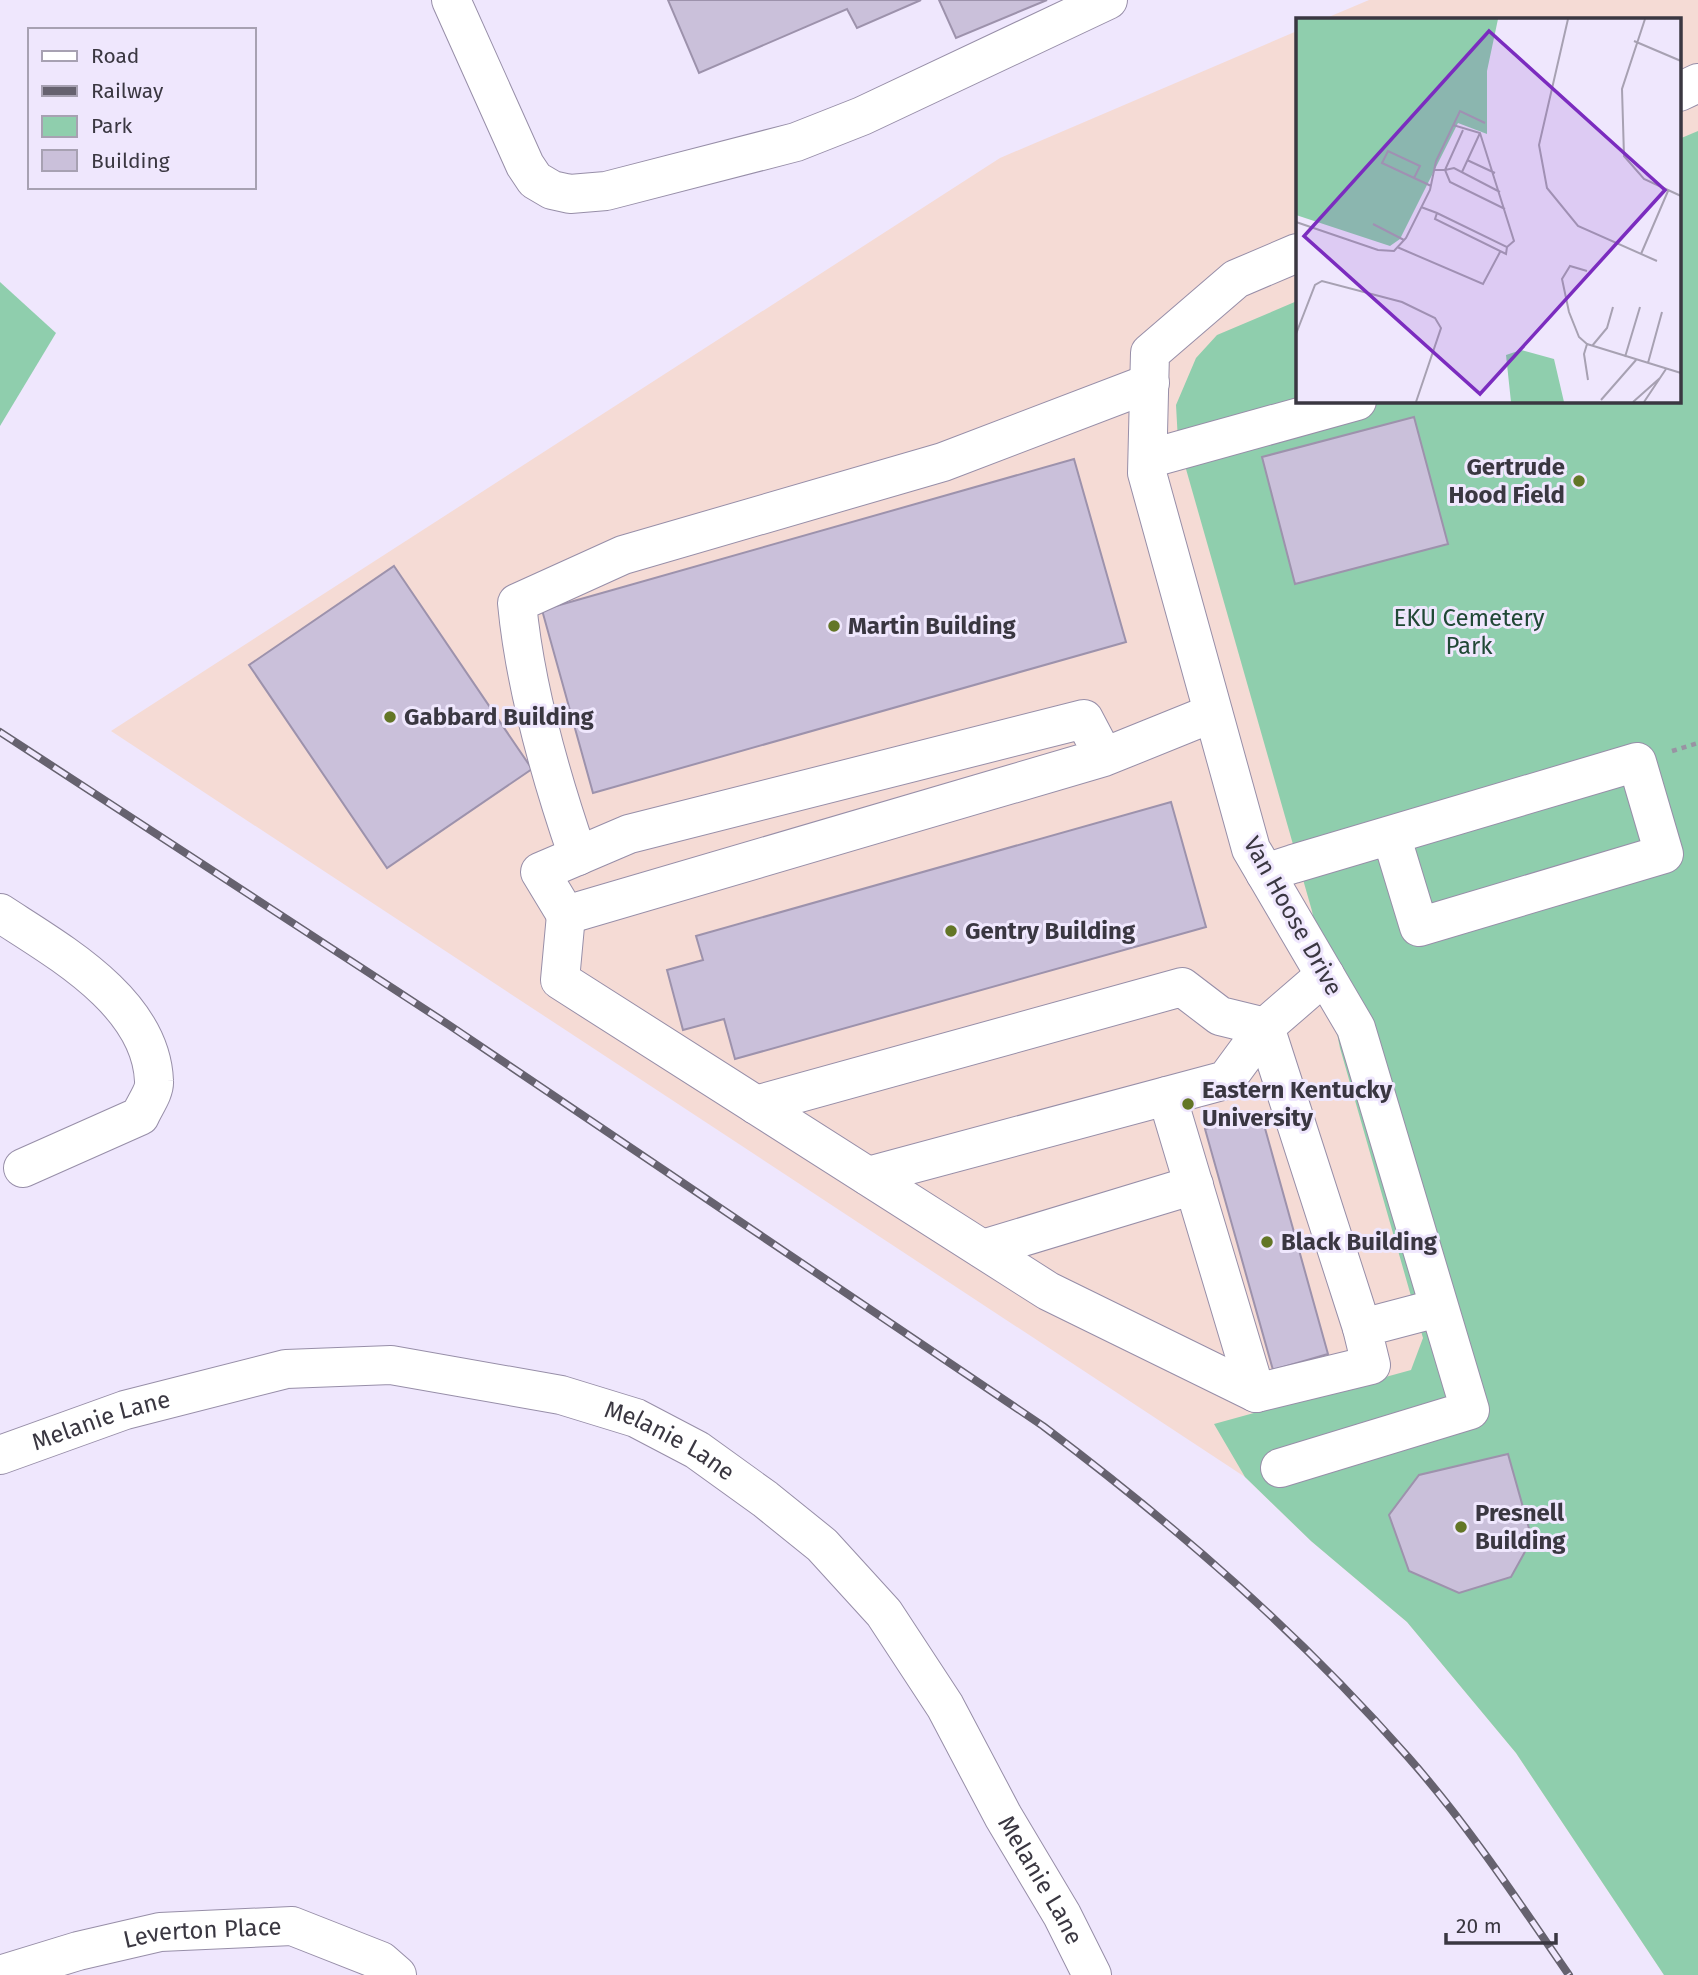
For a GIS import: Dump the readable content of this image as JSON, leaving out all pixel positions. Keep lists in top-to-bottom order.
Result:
{
  "streets": {
    "street": ["Van Hoose Drive", "Melanie Lane", "Leverton Place"]
  },
  "parks": ["EKU Cemetery Park"],
  "places": [
    "Gertrude Hood Field",
    "Martin Building",
    "Gabbard Building",
    "Gentry Building",
    "Eastern Kentucky University",
    "Black Building",
    "Presnell Building"
  ],
  "legend": [
    "Road",
    "Railway",
    "Park",
    "Building"
  ],
  "scale_bar": "20 m"
}
